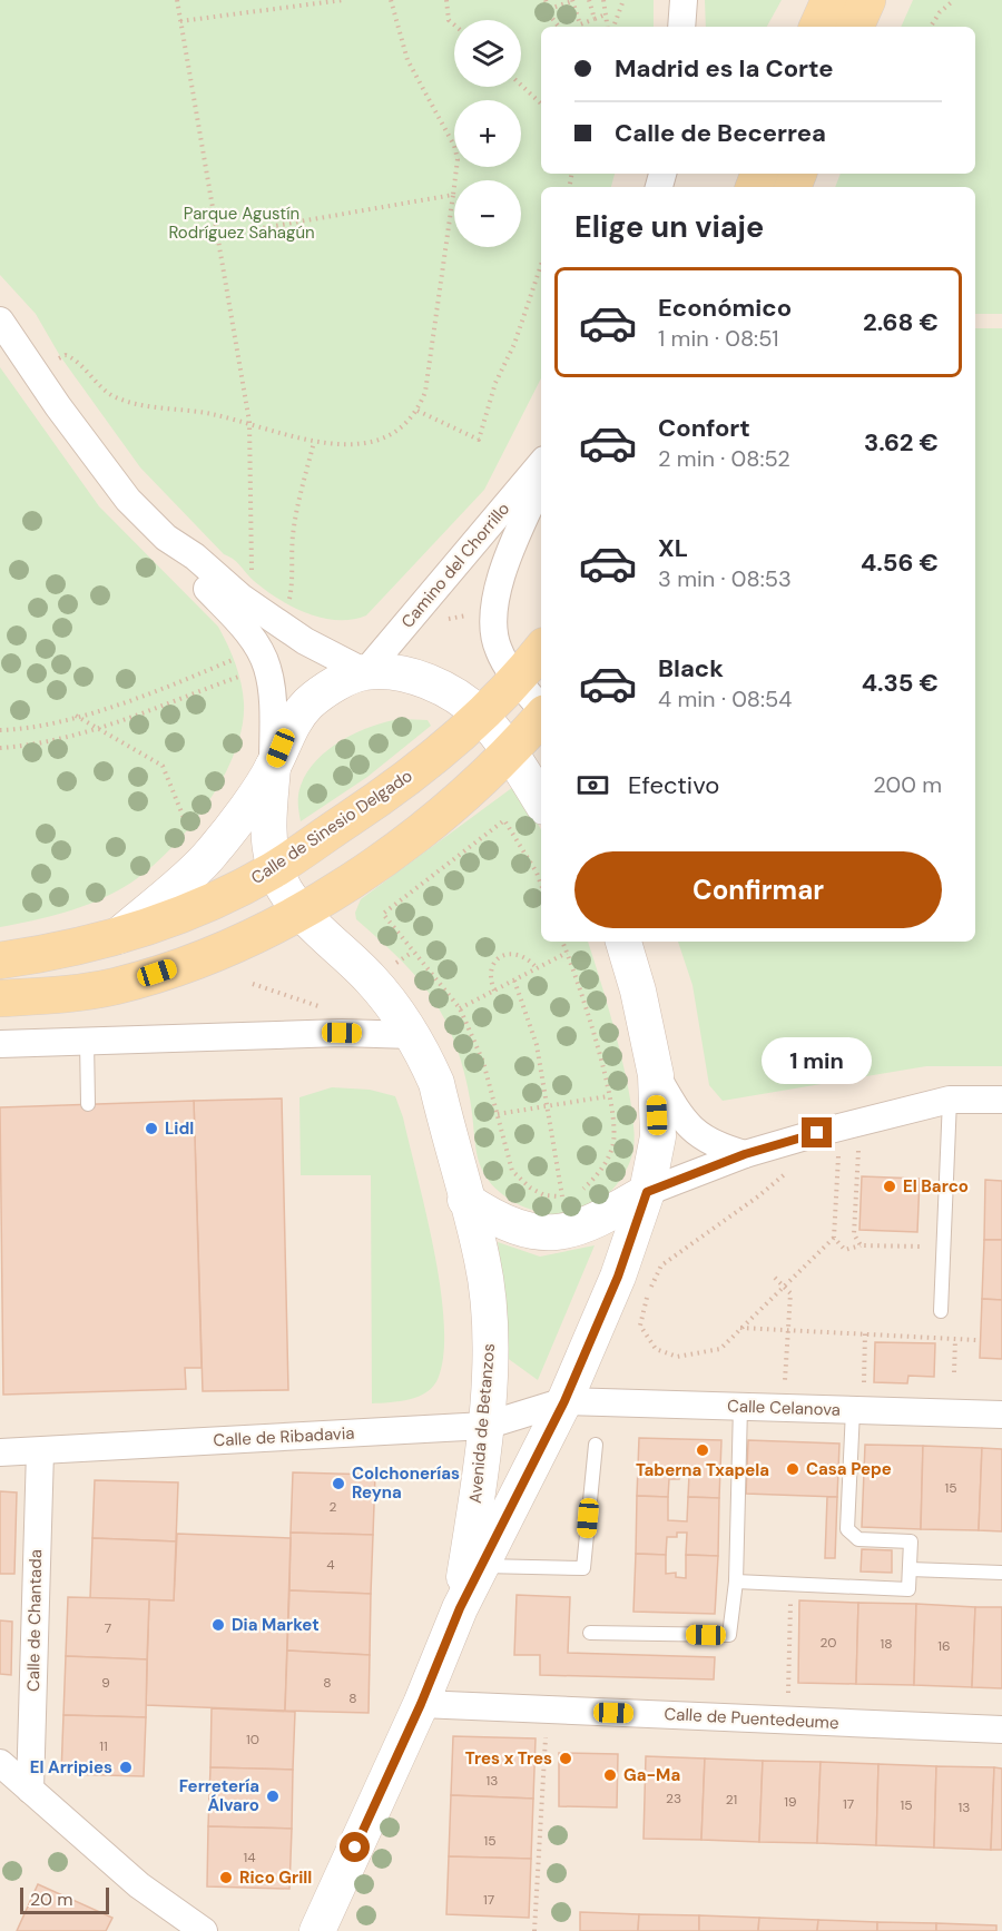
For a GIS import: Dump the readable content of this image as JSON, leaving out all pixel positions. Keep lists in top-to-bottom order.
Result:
{
  "streets": {
    "main road": ["Calle de Sinesio Delgado"],
    "street": [
      "Camino del Chorrillo",
      "Calle Celanova",
      "Avenida de Betanzos",
      "Calle de Ribadavia",
      "Calle de Chantada",
      "Calle de Puentedeume"
    ]
  },
  "crossings": [
    ["Camino del Chorrillo", "Calle de Sinesio Delgado"],
    ["Calle de Sinesio Delgado", "Avenida de Betanzos"],
    ["Calle Celanova", "Avenida de Betanzos"],
    ["Calle Celanova", "Calle de Ribadavia"],
    ["Avenida de Betanzos", "Calle de Ribadavia"],
    ["Avenida de Betanzos", "Calle de Puentedeume"],
    ["Calle de Ribadavia", "Calle de Chantada"]
  ],
  "parks": ["Parque Agustín Rodríguez Sahagún"],
  "places": [
    "Lidl",
    "El Barco",
    "Taberna Txapela",
    "Casa Pepe",
    "Colchonerías Reyna",
    "Dia Market",
    "Tres x Tres",
    "El Arripies",
    "Ga-Ma",
    "Ferretería Álvaro",
    "Rico Grill"
  ],
  "house_numbers": [
    "15",
    "2",
    "4",
    "7",
    "20",
    "18",
    "16",
    "9",
    "8",
    "8",
    "10",
    "11",
    "13",
    "23",
    "21",
    "19",
    "17",
    "15",
    "13",
    "15",
    "14",
    "17"
  ],
  "scale_bar": "20 m",
  "page": {
    "map_buttons": ["+", "−"],
    "banner": ["Madrid es la Corte", "Calle de Becerrea"],
    "heading": "Elige un viaje",
    "list": [
      {
        "name": "Económico",
        "note": "1 min · 08:51",
        "value": "2.68 €"
      },
      {
        "name": "Confort",
        "note": "2 min · 08:52",
        "value": "3.62 €"
      },
      {
        "name": "XL",
        "note": "3 min · 08:53",
        "value": "4.56 €"
      },
      {
        "name": "Black",
        "note": "4 min · 08:54",
        "value": "4.35 €"
      }
    ],
    "pay": ["Efectivo", "200 m"],
    "buttons": "Confirmar",
    "bubble": "1 min",
    "scale": "20 m"
  }
}
